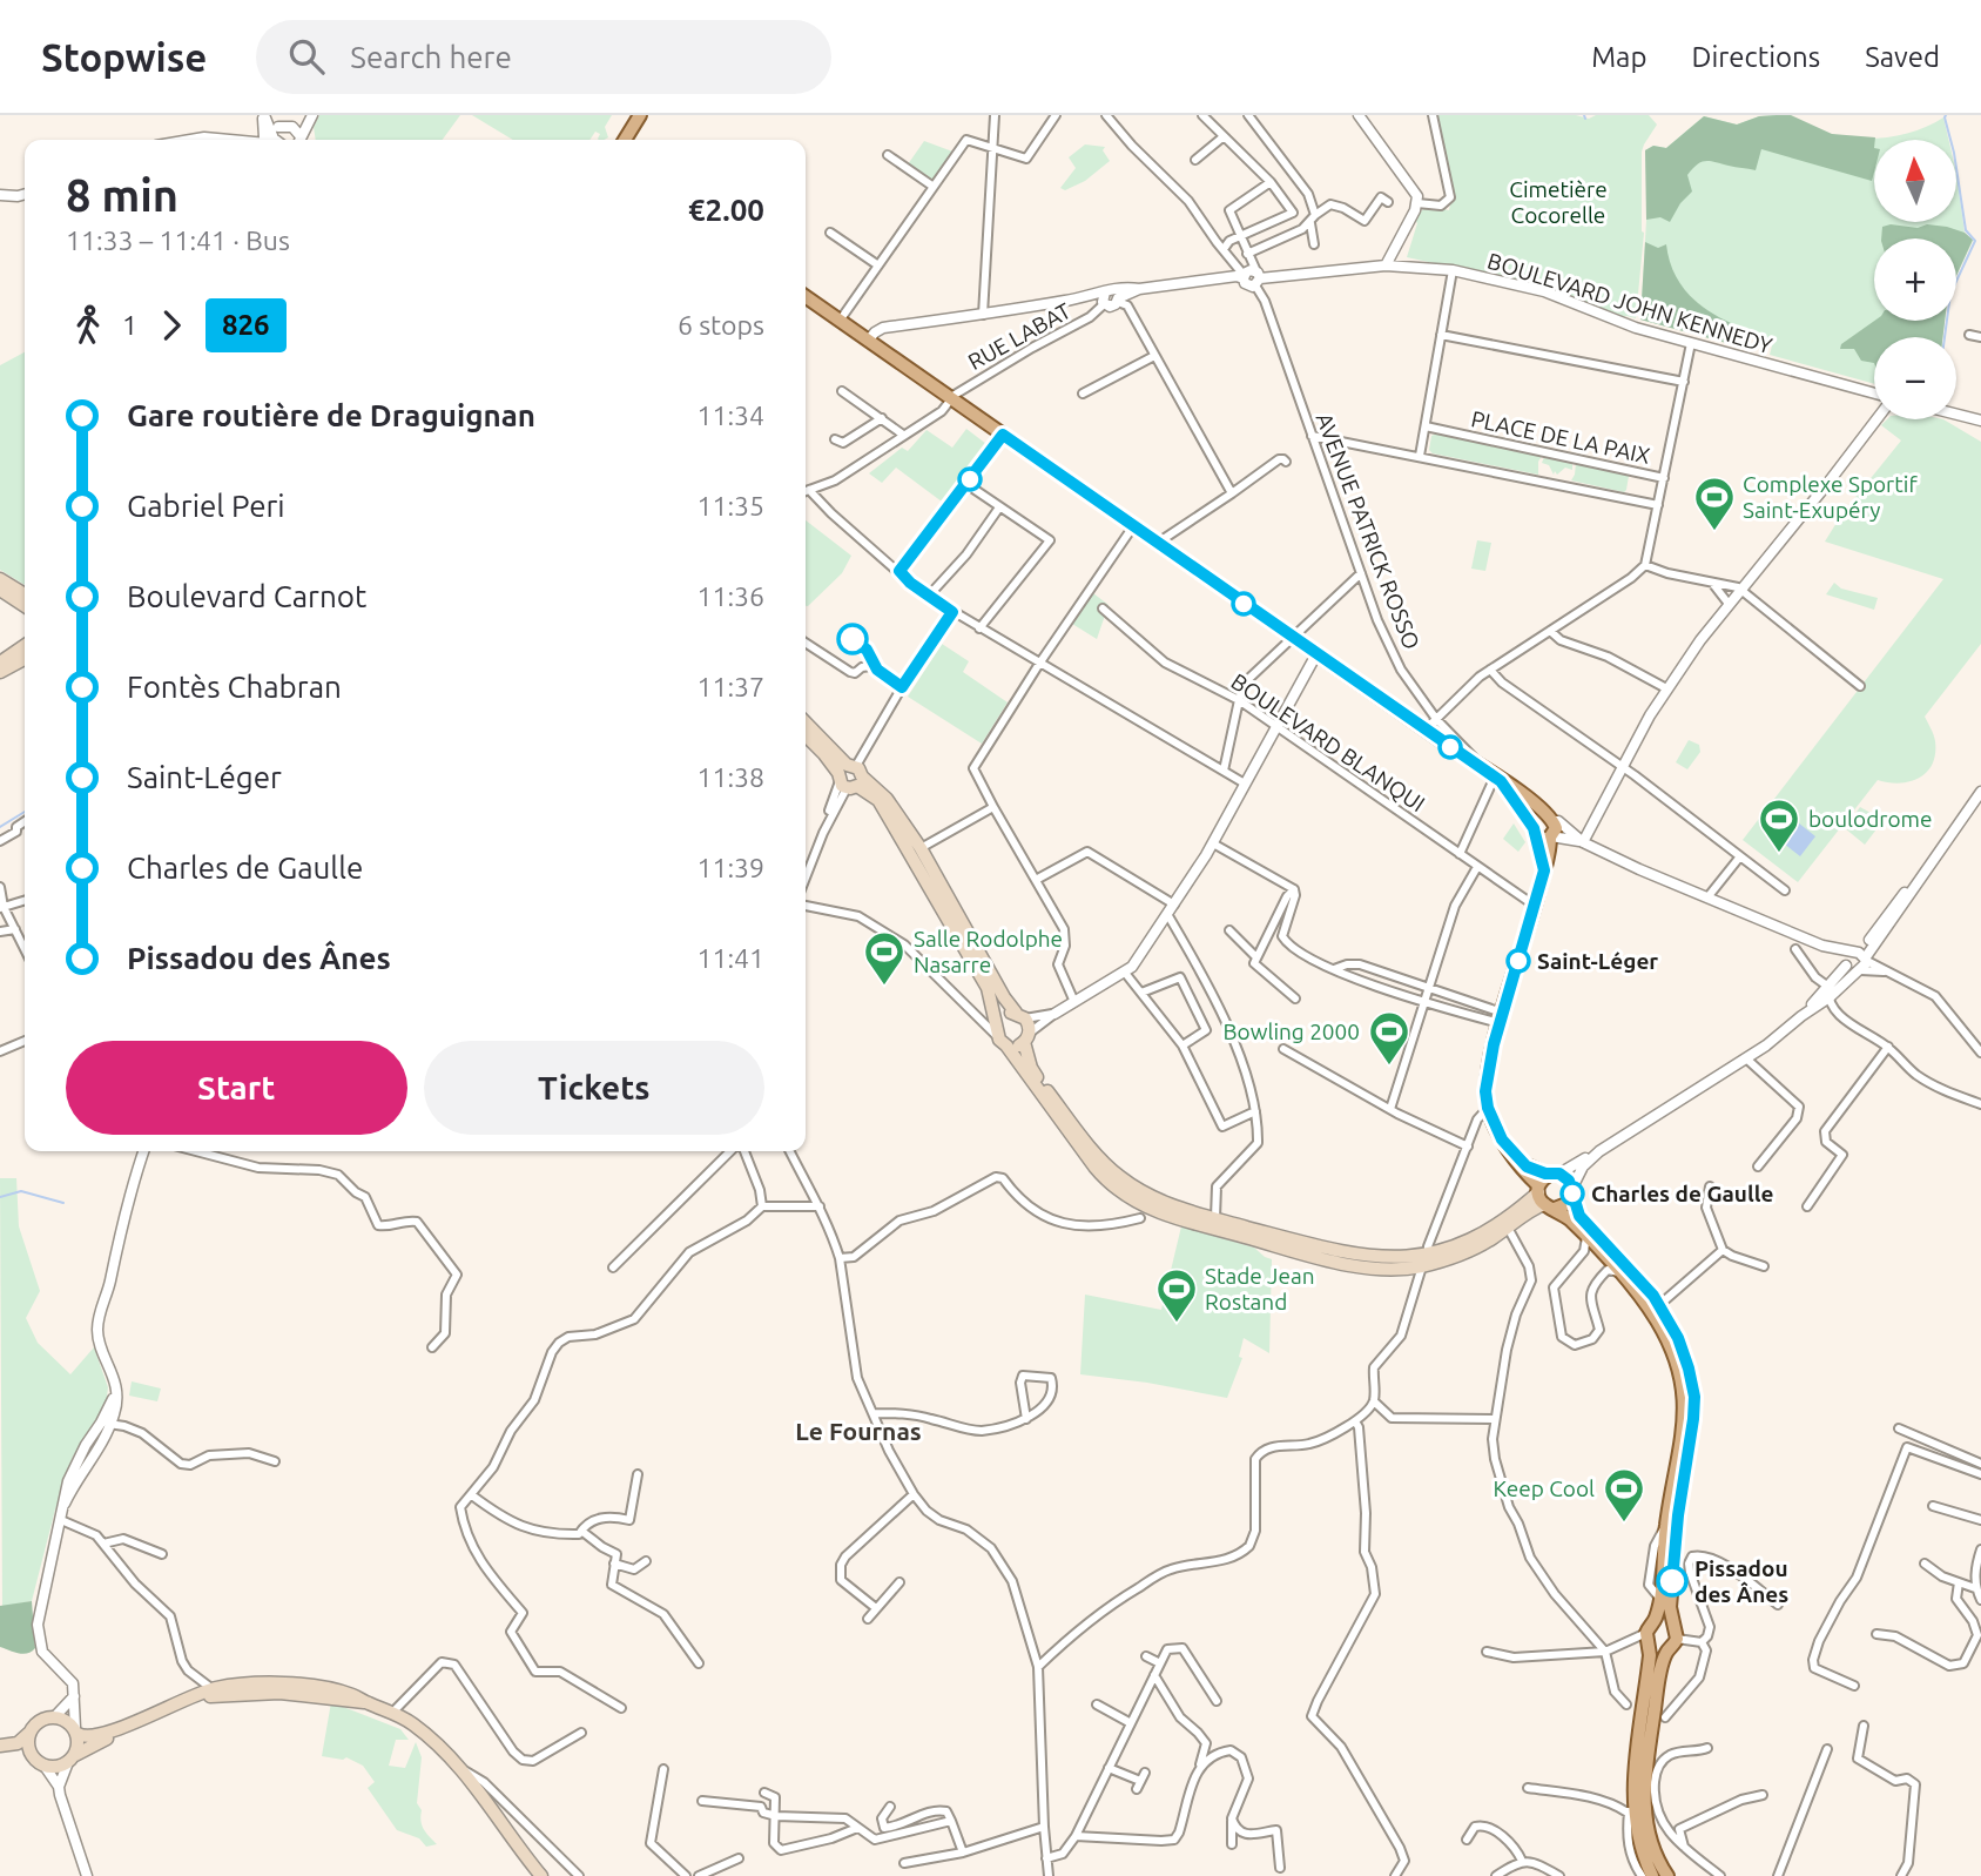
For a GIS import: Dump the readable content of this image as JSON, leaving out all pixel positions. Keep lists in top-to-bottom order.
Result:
{
  "streets": {
    "street": [
      "BOULEVARD JOHN KENNEDY",
      "RUE LABAT",
      "PLACE DE LA PAIX",
      "AVENUE PATRICK ROSSO",
      "BOULEVARD BLANQUI"
    ]
  },
  "crossings": [
    ["BOULEVARD JOHN KENNEDY", "RUE LABAT"],
    ["BOULEVARD JOHN KENNEDY", "AVENUE PATRICK ROSSO"],
    ["PLACE DE LA PAIX", "AVENUE PATRICK ROSSO"]
  ],
  "districts": ["Le Fournas"],
  "parks": ["Cimetière Cocorelle"],
  "places": {
    "sports": [
      "Complexe Sportif Saint-Exupéry",
      "boulodrome",
      "Salle Rodolphe Nasarre",
      "Bowling 2000",
      "Stade Jean Rostand",
      "Keep Cool"
    ],
    "other": ["Saint-Léger", "Charles de Gaulle", "Pissadou des Ânes"]
  },
  "lines": ["bus line 826"],
  "north": "top",
  "page": {
    "header": "Stopwise",
    "search": "Search here",
    "nav": ["Map", "Directions", "Saved"],
    "map_buttons": ["+", "−"],
    "heading": ["8 min", "11:33 – 11:41 · Bus", "€2.00"],
    "legs": ["1", "826", "6 stops"],
    "list": [
      {
        "name": "Gare routière de Draguignan",
        "value": "11:34"
      },
      {
        "name": "Gabriel Peri",
        "value": "11:35"
      },
      {
        "name": "Boulevard Carnot",
        "value": "11:36"
      },
      {
        "name": "Fontès Chabran",
        "value": "11:37"
      },
      {
        "name": "Saint-Léger",
        "value": "11:38"
      },
      {
        "name": "Charles de Gaulle",
        "value": "11:39"
      },
      {
        "name": "Pissadou des Ânes",
        "value": "11:41"
      }
    ],
    "buttons": ["Start", "Tickets"]
  }
}
